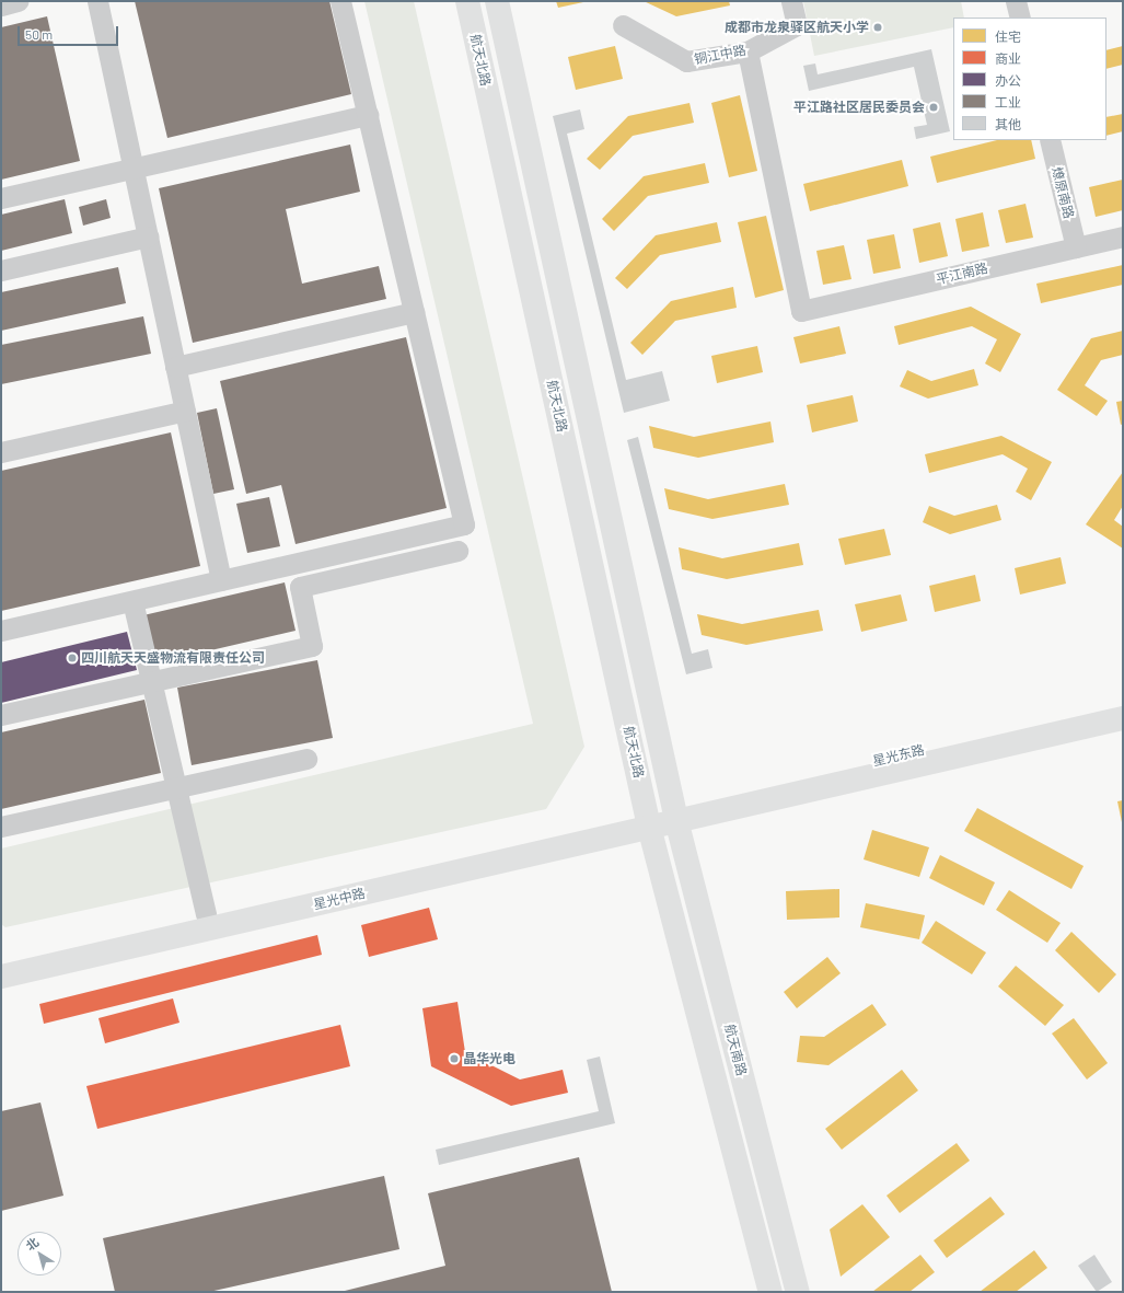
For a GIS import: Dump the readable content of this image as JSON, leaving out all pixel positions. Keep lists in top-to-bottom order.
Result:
{
  "streets": {
    "main road": [
      "航天北路",
      "星光东路",
      "星光中路",
      "航天南路"
    ],
    "street": ["铜江中路", "燎原南路", "平江南路"]
  },
  "crossings": [
    ["铜江中路", "平江南路"],
    ["航天北路", "星光中路"],
    ["航天北路", "航天南路"],
    ["燎原南路", "平江南路"],
    ["星光东路", "星光中路"],
    ["星光东路", "航天南路"],
    ["星光中路", "航天南路"]
  ],
  "places": [
    "成都市龙泉驿区航天小学",
    "平江路社区居民委员会",
    "四川航天天盛物流有限责任公司",
    "晶华光电"
  ],
  "legend": [
    "住宅",
    "商业",
    "办公",
    "工业",
    "其他"
  ],
  "scale_bar": "50 m",
  "north": "top left"
}
